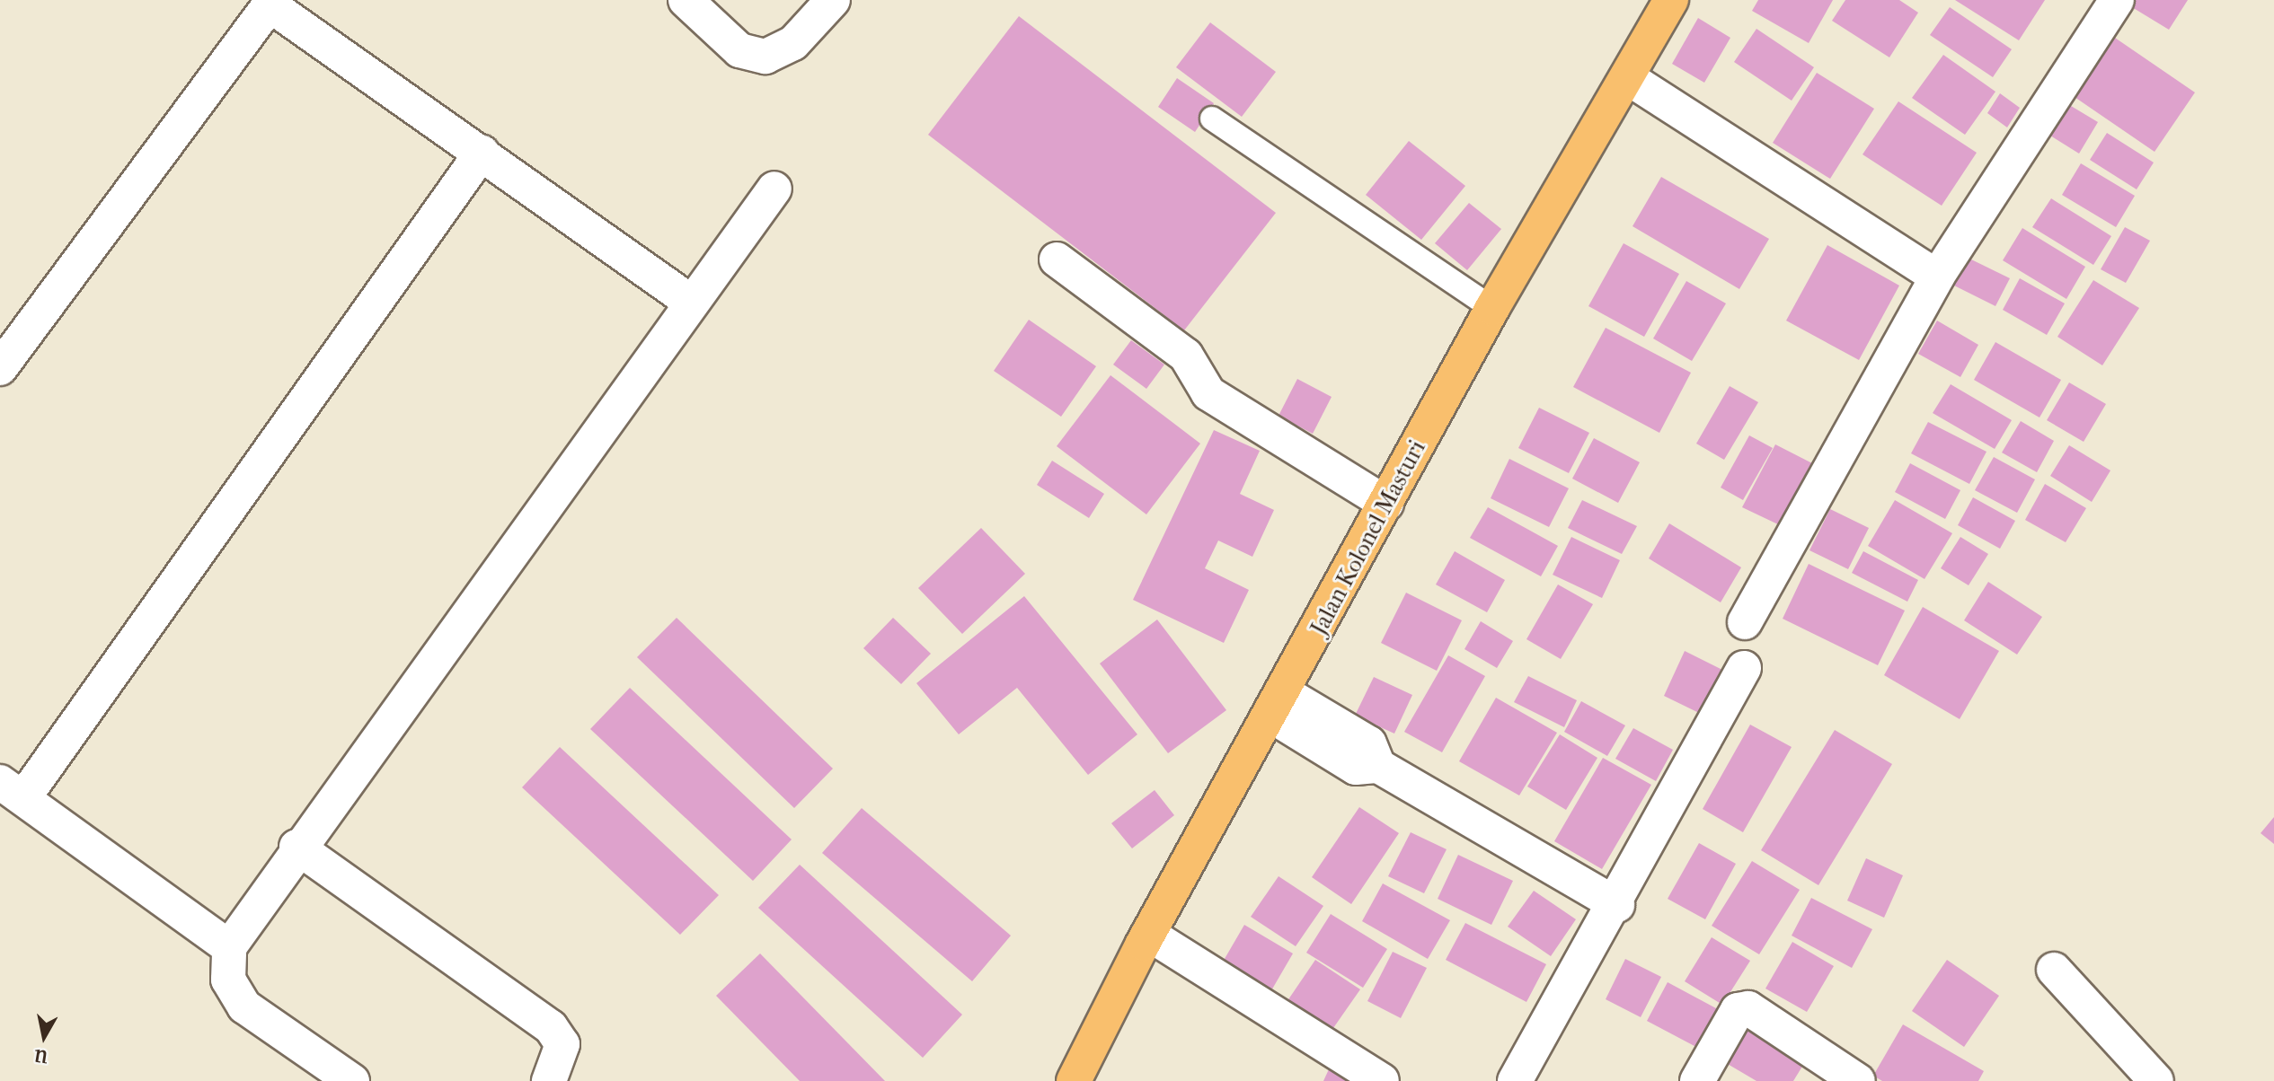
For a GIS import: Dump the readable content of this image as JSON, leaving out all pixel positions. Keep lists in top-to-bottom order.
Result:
{
  "streets": {
    "main road": ["Jalan Kolonel Masturi"]
  },
  "north": "bottom"
}
